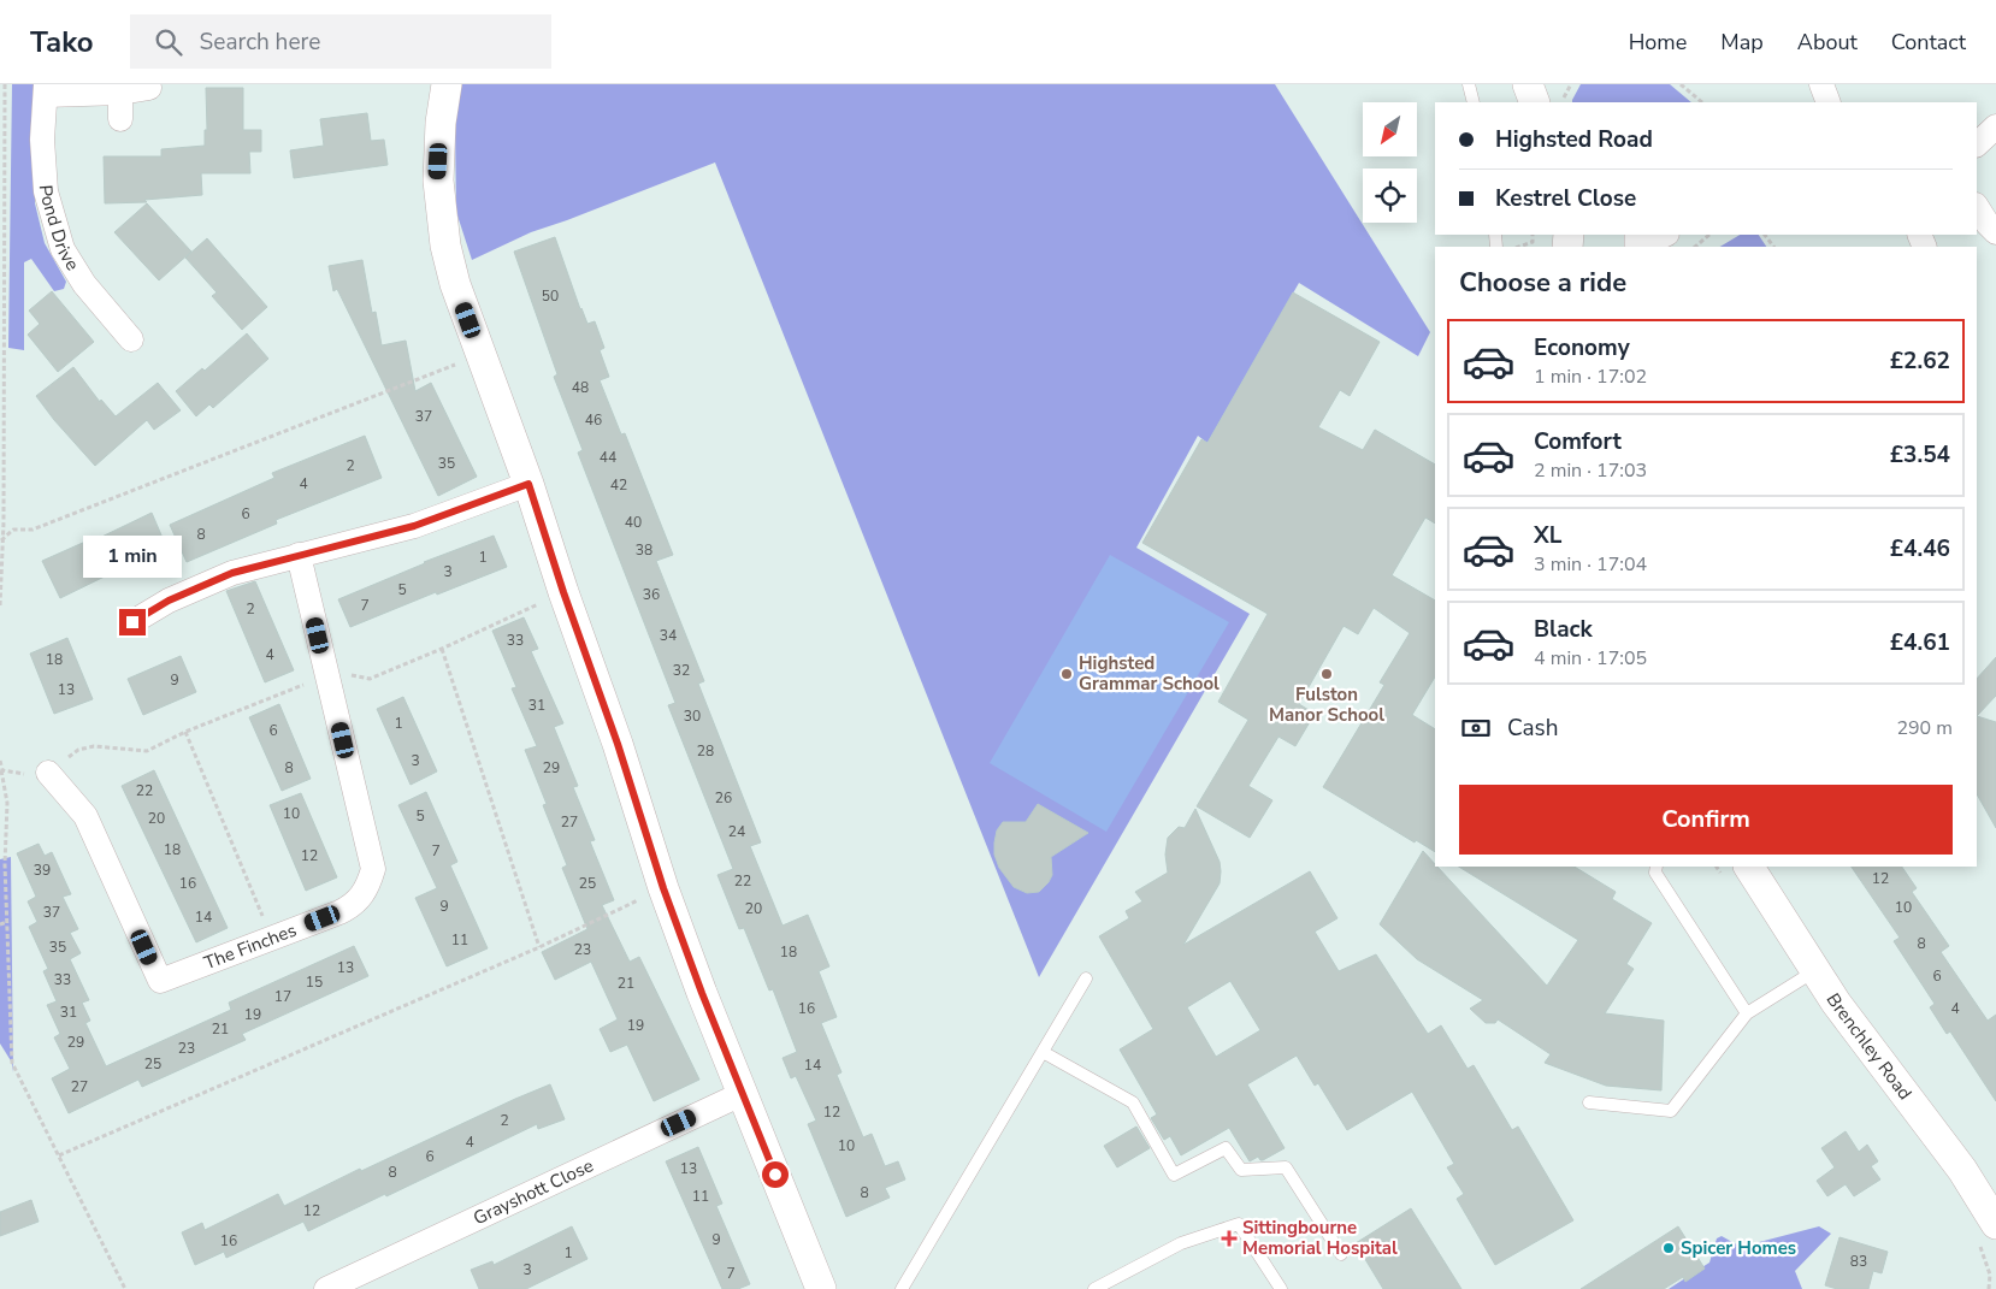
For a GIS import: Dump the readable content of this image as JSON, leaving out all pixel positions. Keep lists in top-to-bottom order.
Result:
{
  "streets": {
    "street": [
      "Pond Drive",
      "The Finches",
      "Brenchley Road",
      "Grayshott Close"
    ]
  },
  "places": {
    "other": ["Highsted Grammar School", "Fulston Manor School", "Spicer Homes"],
    "health": ["Sittingbourne Memorial Hospital"]
  },
  "house_numbers": [
    "50",
    "48",
    "37",
    "46",
    "44",
    "35",
    "2",
    "4",
    "42",
    "6",
    "40",
    "8",
    "38",
    "1",
    "3",
    "5",
    "36",
    "7",
    "2",
    "34",
    "33",
    "4",
    "18",
    "32",
    "9",
    "13",
    "31",
    "30",
    "1",
    "6",
    "28",
    "3",
    "8",
    "29",
    "22",
    "26",
    "10",
    "5",
    "20",
    "27",
    "24",
    "18",
    "7",
    "12",
    "39",
    "12",
    "22",
    "16",
    "25",
    "9",
    "10",
    "20",
    "37",
    "14",
    "11",
    "8",
    "35",
    "23",
    "18",
    "13",
    "6",
    "33",
    "15",
    "21",
    "17",
    "16",
    "4",
    "31",
    "19",
    "19",
    "21",
    "29",
    "23",
    "25",
    "14",
    "27",
    "12",
    "2",
    "4",
    "10",
    "6",
    "13",
    "8",
    "8",
    "11",
    "12",
    "9",
    "16",
    "1",
    "83",
    "3",
    "7"
  ],
  "north": "bottom left",
  "page": {
    "header": "Tako",
    "search": "Search here",
    "nav": [
      "Home",
      "Map",
      "About",
      "Contact"
    ],
    "banner": ["Highsted Road", "Kestrel Close"],
    "heading": "Choose a ride",
    "list": [
      {
        "name": "Economy",
        "note": "1 min · 17:02",
        "value": "£2.62"
      },
      {
        "name": "Comfort",
        "note": "2 min · 17:03",
        "value": "£3.54"
      },
      {
        "name": "XL",
        "note": "3 min · 17:04",
        "value": "£4.46"
      },
      {
        "name": "Black",
        "note": "4 min · 17:05",
        "value": "£4.61"
      }
    ],
    "bubble": "1 min",
    "pay": ["Cash", "290 m"],
    "buttons": "Confirm"
  }
}
